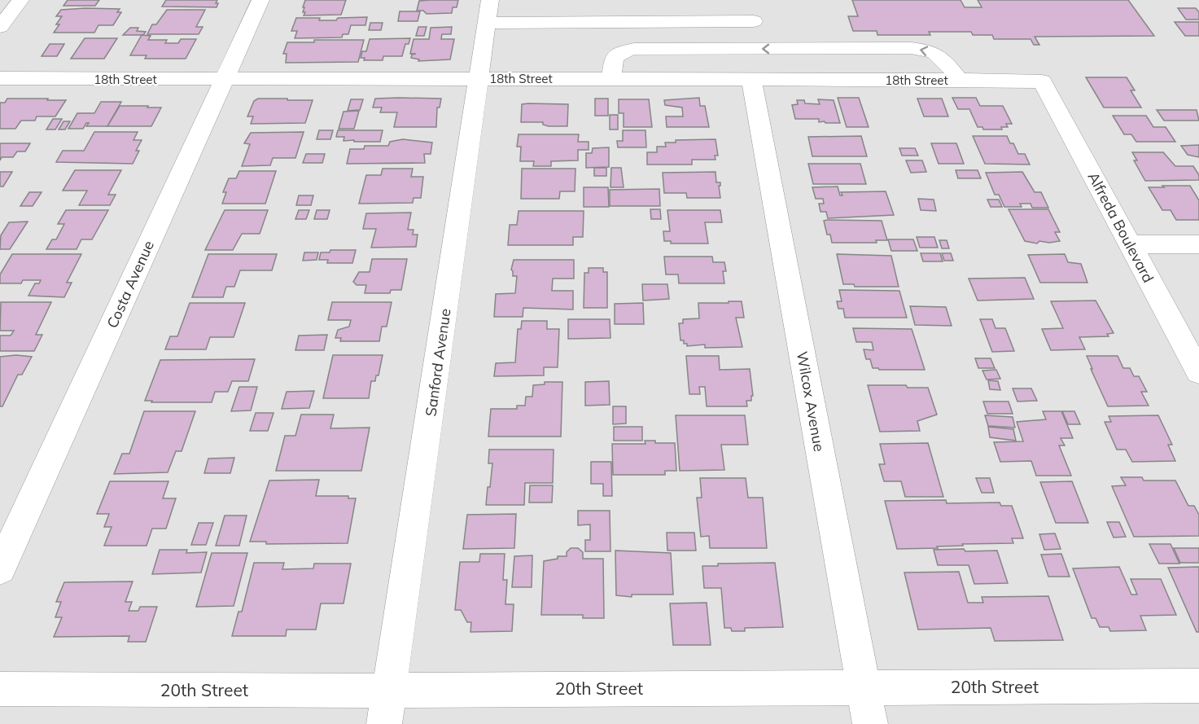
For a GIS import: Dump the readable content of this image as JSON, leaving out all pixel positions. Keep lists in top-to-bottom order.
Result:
{
  "streets": {
    "street": [
      "18th Street",
      "Alfreda Boulevard",
      "Costa Avenue",
      "Sanford Avenue",
      "Wilcox Avenue",
      "20th Street"
    ]
  },
  "crossings": [
    ["18th Street", "Alfreda Boulevard"],
    ["18th Street", "Costa Avenue"],
    ["18th Street", "Sanford Avenue"],
    ["18th Street", "Wilcox Avenue"],
    ["Sanford Avenue", "20th Street"],
    ["Wilcox Avenue", "20th Street"]
  ]
}
